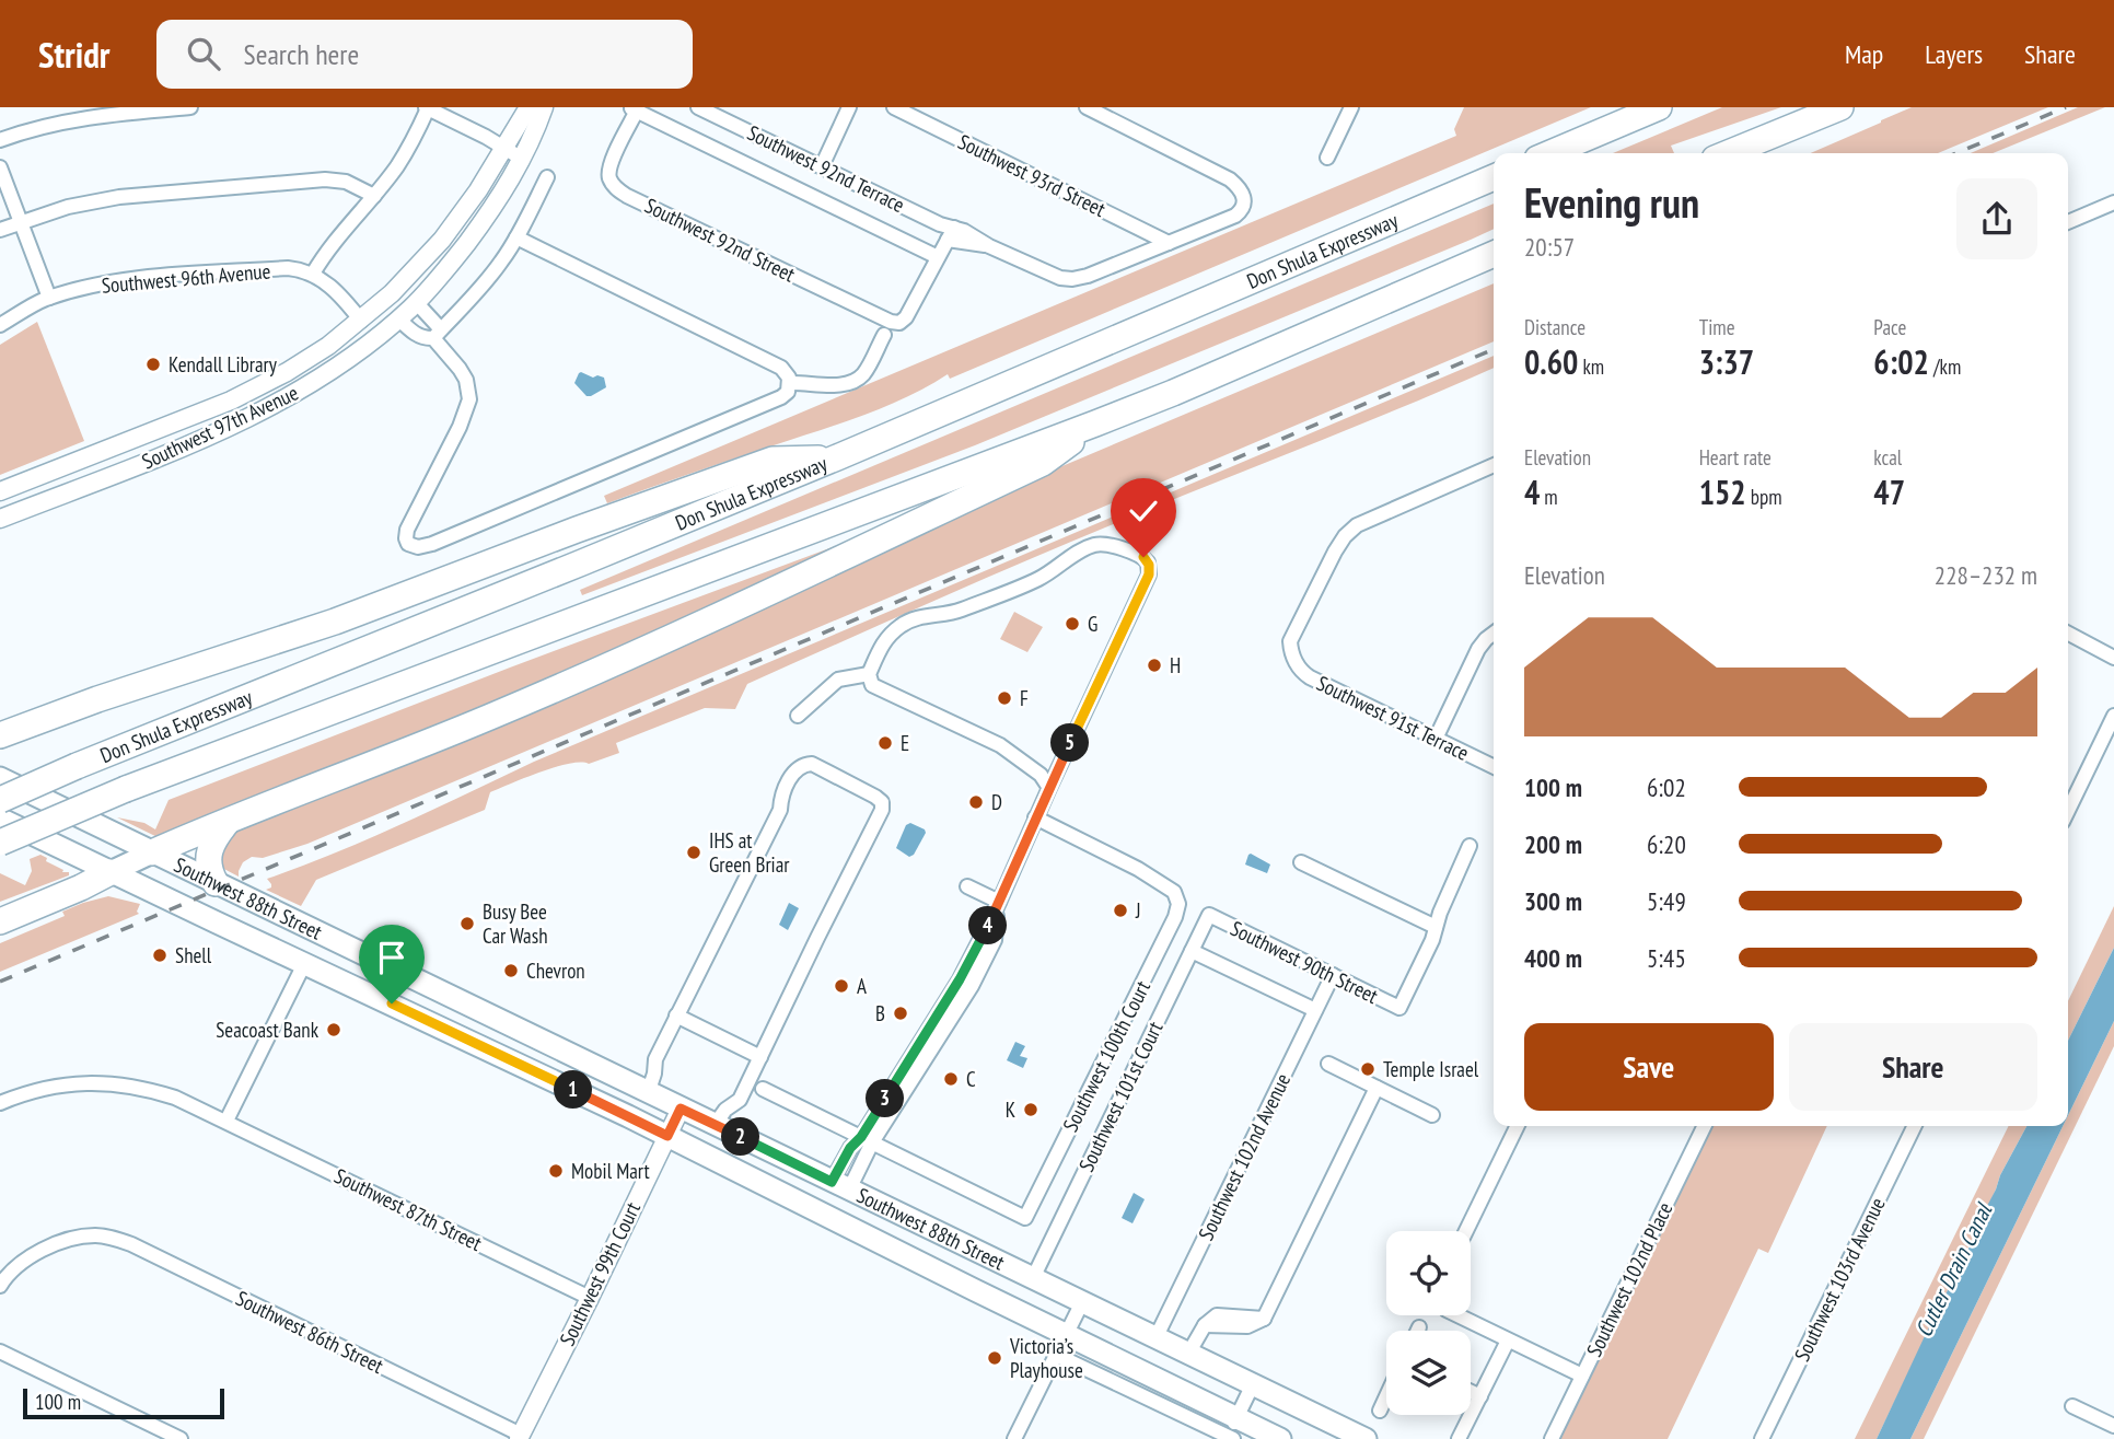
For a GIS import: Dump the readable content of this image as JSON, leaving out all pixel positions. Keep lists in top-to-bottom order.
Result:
{
  "streets": {
    "highway": ["Don Shula Expressway"],
    "main road": ["Southwest 88th Street"],
    "street": [
      "Southwest 92nd Terrace",
      "Southwest 93rd Street",
      "Southwest 92nd Street",
      "Southwest 96th Avenue",
      "Southwest 97th Avenue",
      "Southwest 91st Terrace",
      "Southwest 90th Street",
      "Southwest 100th Court",
      "Southwest 101st Court",
      "Southwest 102nd Avenue",
      "Southwest 87th Street",
      "Southwest 99th Court",
      "Southwest 102nd Place",
      "Southwest 103rd Avenue",
      "Southwest 86th Street"
    ]
  },
  "crossings": [
    ["Southwest 92nd Terrace", "Southwest 93rd Street"],
    ["Southwest 88th Street", "Southwest 101st Court"],
    ["Southwest 88th Street", "Southwest 102nd Avenue"],
    ["Southwest 88th Street", "Southwest 99th Court"],
    ["Southwest 90th Street", "Southwest 101st Court"],
    ["Southwest 90th Street", "Southwest 102nd Avenue"],
    ["Southwest 87th Street", "Southwest 99th Court"],
    ["Southwest 99th Court", "Southwest 86th Street"]
  ],
  "water": ["Cutler Drain Canal"],
  "places": [
    "Kendall Library",
    "G",
    "H",
    "F",
    "E",
    "D",
    "IHS at Green Briar",
    "J",
    "Busy Bee Car Wash",
    "Shell",
    "Chevron",
    "A",
    "B",
    "Seacoast Bank",
    "Temple Israel",
    "C",
    "K",
    "Mobil Mart",
    "Victoria’s Playhouse"
  ],
  "scale_bar": "100 m",
  "page": {
    "header": "Stridr",
    "search": "Search here",
    "nav": ["Map", "Layers", "Share"],
    "heading": ["Evening run", "20:57"],
    "stats": [
      ["Distance", "0.60 km"],
      ["Time", "3:37"],
      ["Pace", "6:02 /km"],
      ["Elevation", "4 m"],
      ["Heart rate", "152 bpm"],
      ["kcal", "47"]
    ],
    "chart": ["Elevation", "228–232 m"],
    "pins": [
      "5",
      "4",
      "1",
      "3",
      "2"
    ],
    "list": [
      {
        "name": "100 m",
        "note": "6:02"
      },
      {
        "name": "200 m",
        "note": "6:20"
      },
      {
        "name": "300 m",
        "note": "5:49"
      },
      {
        "name": "400 m",
        "note": "5:45"
      }
    ],
    "buttons": ["Save", "Share"],
    "scale": "100 m"
  }
}
